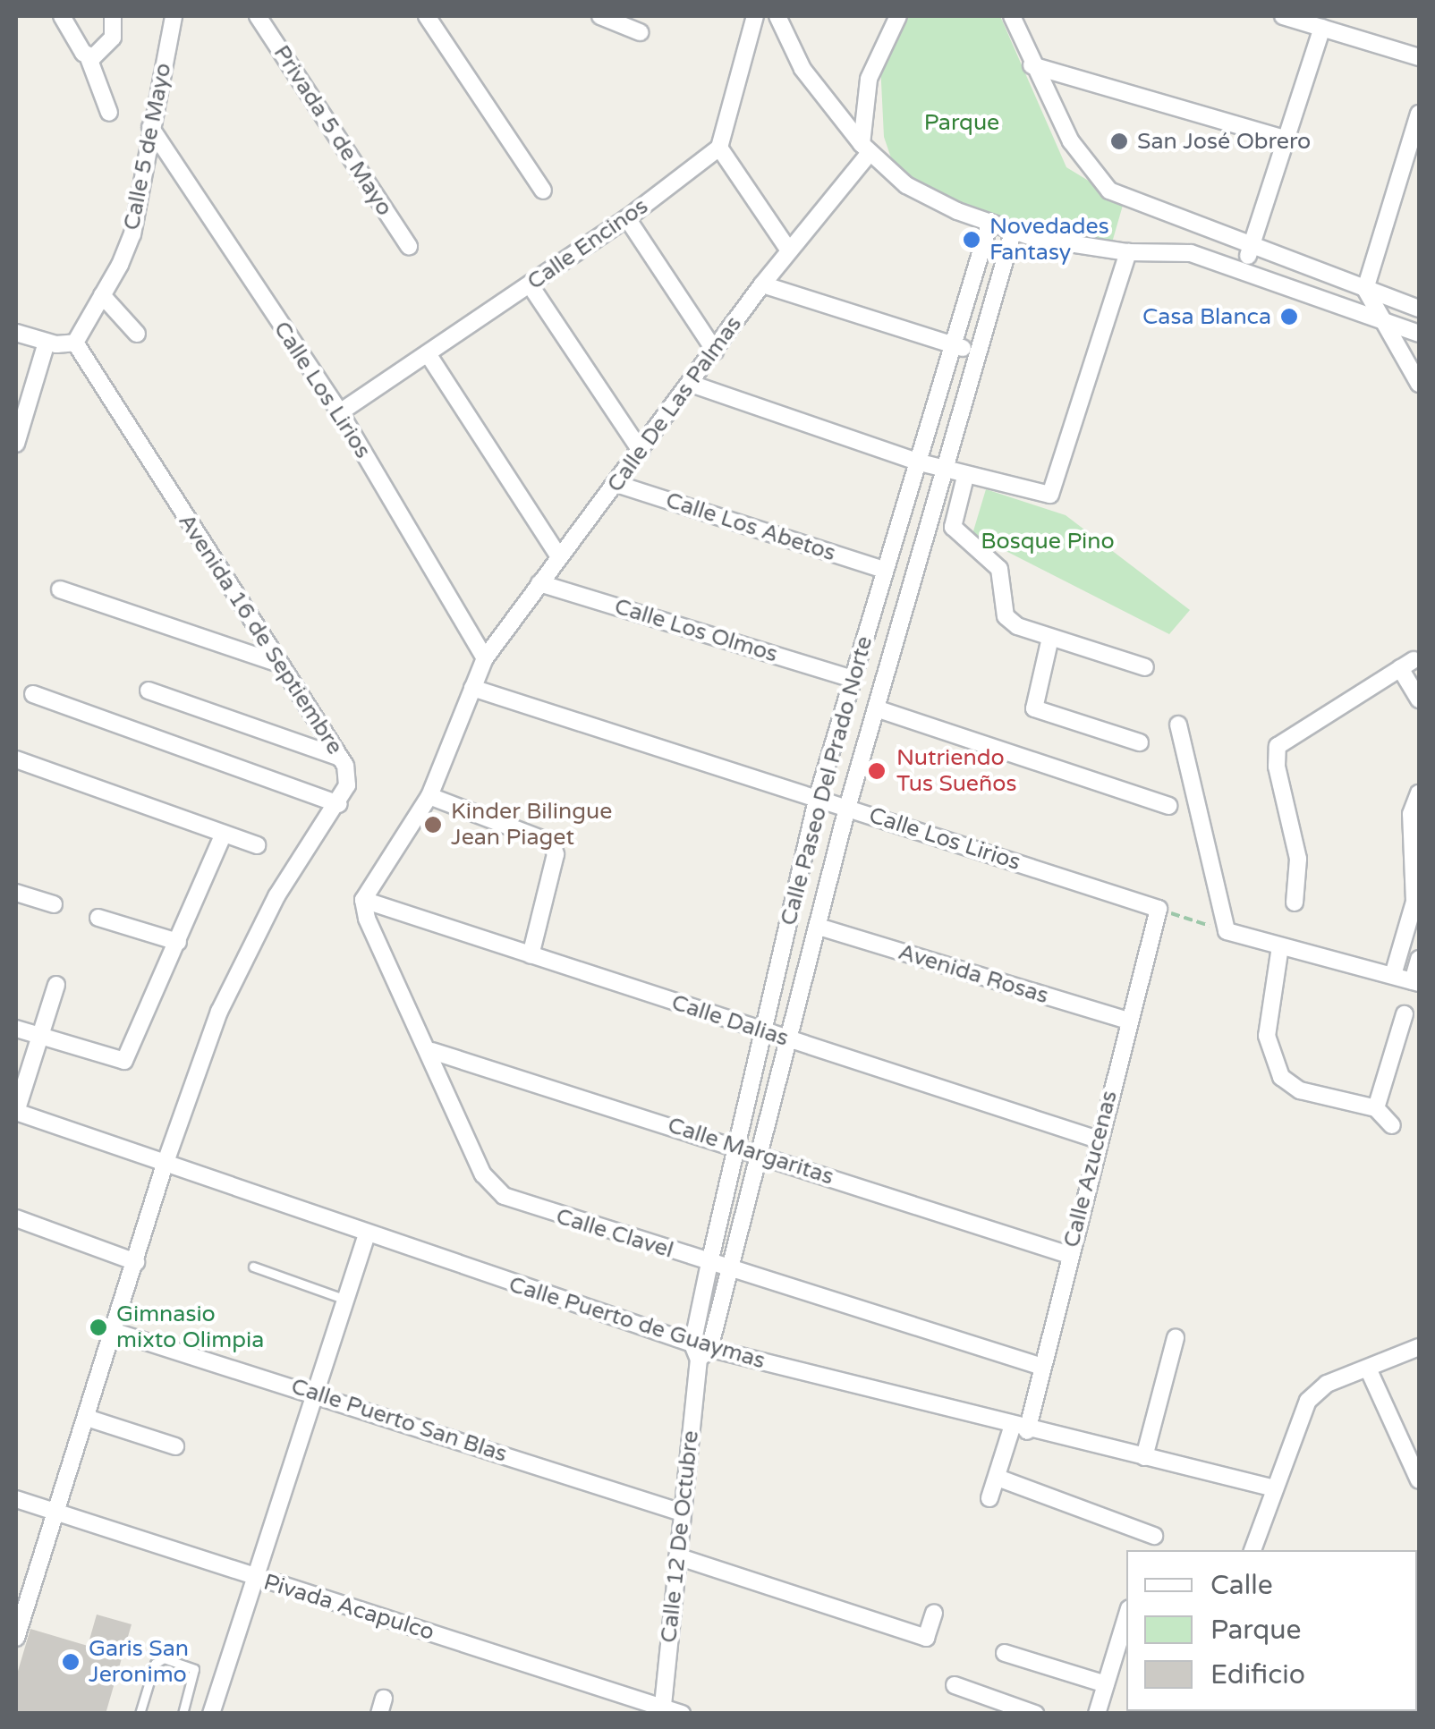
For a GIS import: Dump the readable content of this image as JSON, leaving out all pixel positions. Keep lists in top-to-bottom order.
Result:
{
  "streets": {
    "street": [
      "Privada 5 de Mayo",
      "Calle 5 de Mayo",
      "Calle Encinos",
      "Calle Los Lirios",
      "Calle De Las Palmas",
      "Calle Los Abetos",
      "Calle Los Olmos",
      "Avenida 16 de Septiembre",
      "Calle Paseo Del Prado Norte",
      "Avenida Rosas",
      "Calle Dalias",
      "Calle Margaritas",
      "Calle Azucenas",
      "Calle Clavel",
      "Calle Puerto de Guaymas",
      "Calle Puerto San Blas",
      "Calle 12 De Octubre",
      "Pivada Acapulco"
    ]
  },
  "crossings": [
    ["Calle 5 de Mayo", "Calle Los Lirios"],
    ["Calle 5 de Mayo", "Avenida 16 de Septiembre"],
    ["Calle Encinos", "Calle Los Lirios"],
    ["Calle Los Lirios", "Calle De Las Palmas"],
    ["Calle Los Lirios", "Calle Paseo Del Prado Norte"],
    ["Calle Los Lirios", "Calle Azucenas"],
    ["Calle De Las Palmas", "Calle Los Abetos"],
    ["Calle De Las Palmas", "Calle Los Olmos"],
    ["Calle De Las Palmas", "Calle Dalias"],
    ["Calle De Las Palmas", "Calle Clavel"],
    ["Calle Los Abetos", "Calle Paseo Del Prado Norte"],
    ["Calle Los Olmos", "Calle Paseo Del Prado Norte"],
    ["Calle Paseo Del Prado Norte", "Avenida Rosas"],
    ["Calle Paseo Del Prado Norte", "Calle Dalias"],
    ["Calle Paseo Del Prado Norte", "Calle Margaritas"],
    ["Calle Paseo Del Prado Norte", "Calle Clavel"],
    ["Calle Paseo Del Prado Norte", "Calle Puerto de Guaymas"],
    ["Calle Paseo Del Prado Norte", "Calle 12 De Octubre"],
    ["Avenida Rosas", "Calle Azucenas"],
    ["Calle Dalias", "Calle Azucenas"],
    ["Calle Dalias", "Calle Clavel"],
    ["Calle Margaritas", "Calle Azucenas"],
    ["Calle Margaritas", "Calle Clavel"],
    ["Calle Azucenas", "Calle Clavel"],
    ["Calle Azucenas", "Calle Puerto de Guaymas"],
    ["Calle Puerto de Guaymas", "Calle 12 De Octubre"],
    ["Calle Puerto San Blas", "Calle 12 De Octubre"],
    ["Calle 12 De Octubre", "Pivada Acapulco"]
  ],
  "parks": ["Parque", "Bosque Pino"],
  "places": [
    "San José Obrero",
    "Novedades Fantasy",
    "Casa Blanca",
    "Nutriendo Tus Sueños",
    "Kinder Bilingue Jean Piaget",
    "Gimnasio mixto Olimpia",
    "Garis San Jeronimo"
  ],
  "legend": ["Calle", "Parque", "Edificio"]
}
